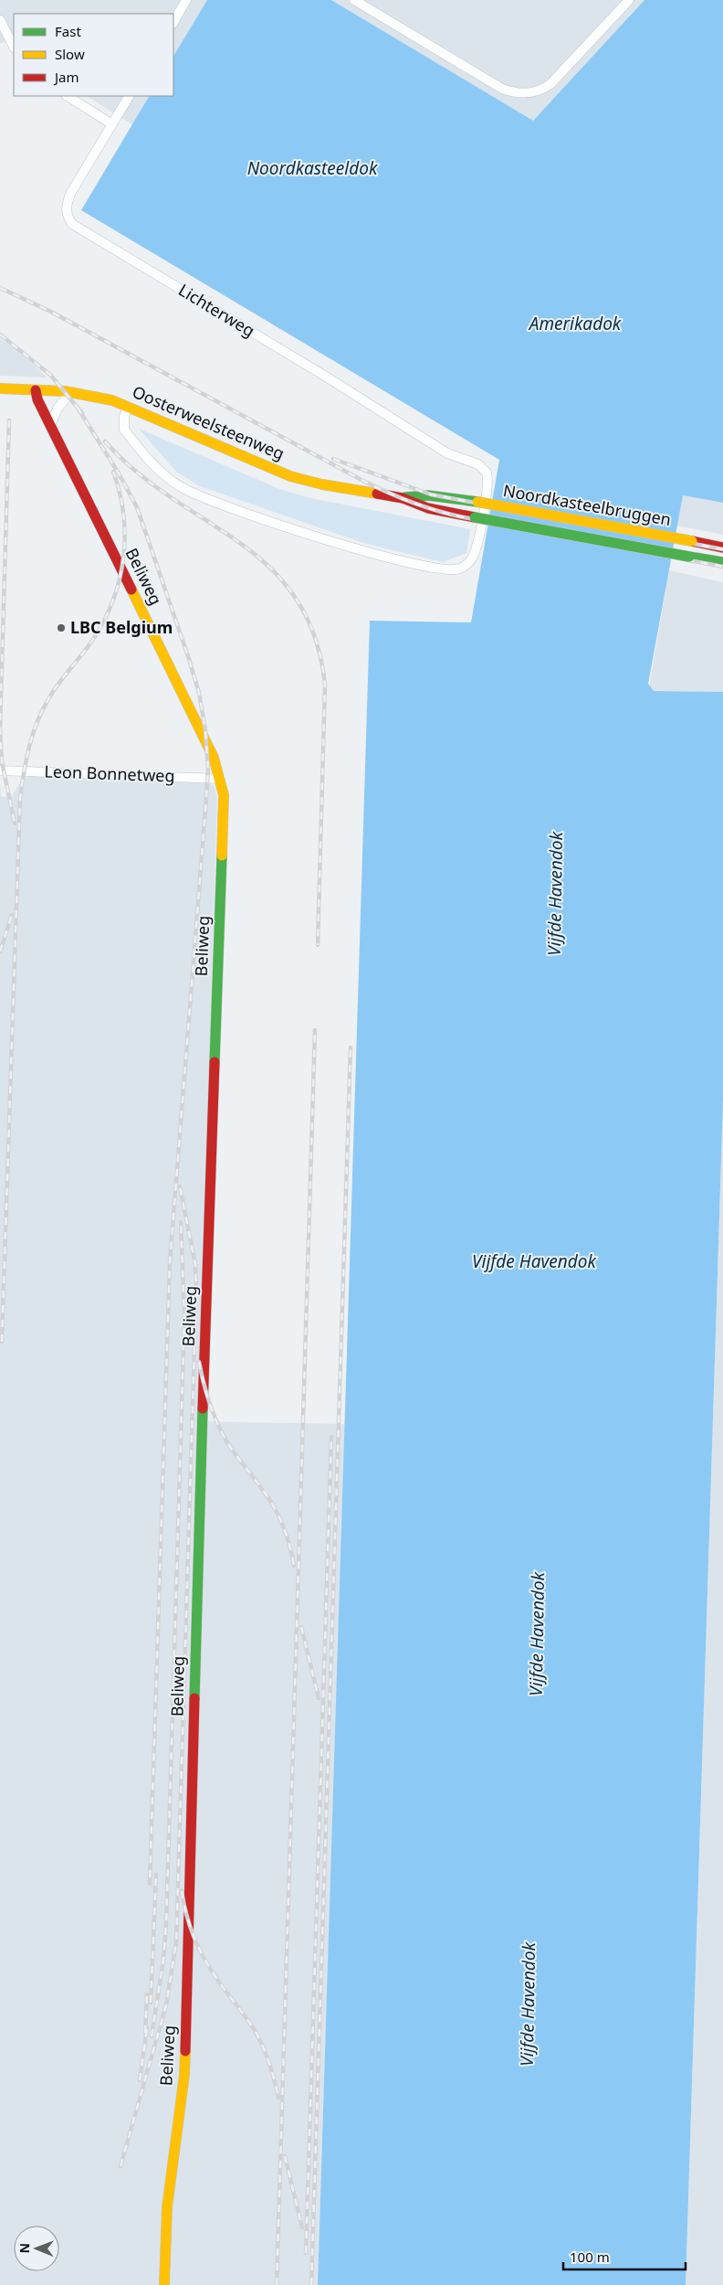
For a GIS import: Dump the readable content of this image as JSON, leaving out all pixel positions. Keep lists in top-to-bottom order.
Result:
{
  "streets": {
    "street": [
      "Lichterweg",
      "Oosterweelsteenweg",
      "Noordkasteelbruggen",
      "Beliweg",
      "Leon Bonnetweg"
    ]
  },
  "crossings": [
    ["Lichterweg", "Oosterweelsteenweg"],
    ["Oosterweelsteenweg", "Noordkasteelbruggen"],
    ["Oosterweelsteenweg", "Beliweg"],
    ["Beliweg", "Leon Bonnetweg"]
  ],
  "water": ["Noordkasteeldok", "Amerikadok", "Vijfde Havendok"],
  "places": ["LBC Belgium"],
  "legend": ["Fast", "Slow", "Jam"],
  "scale_bar": "100 m",
  "north": "left"
}
